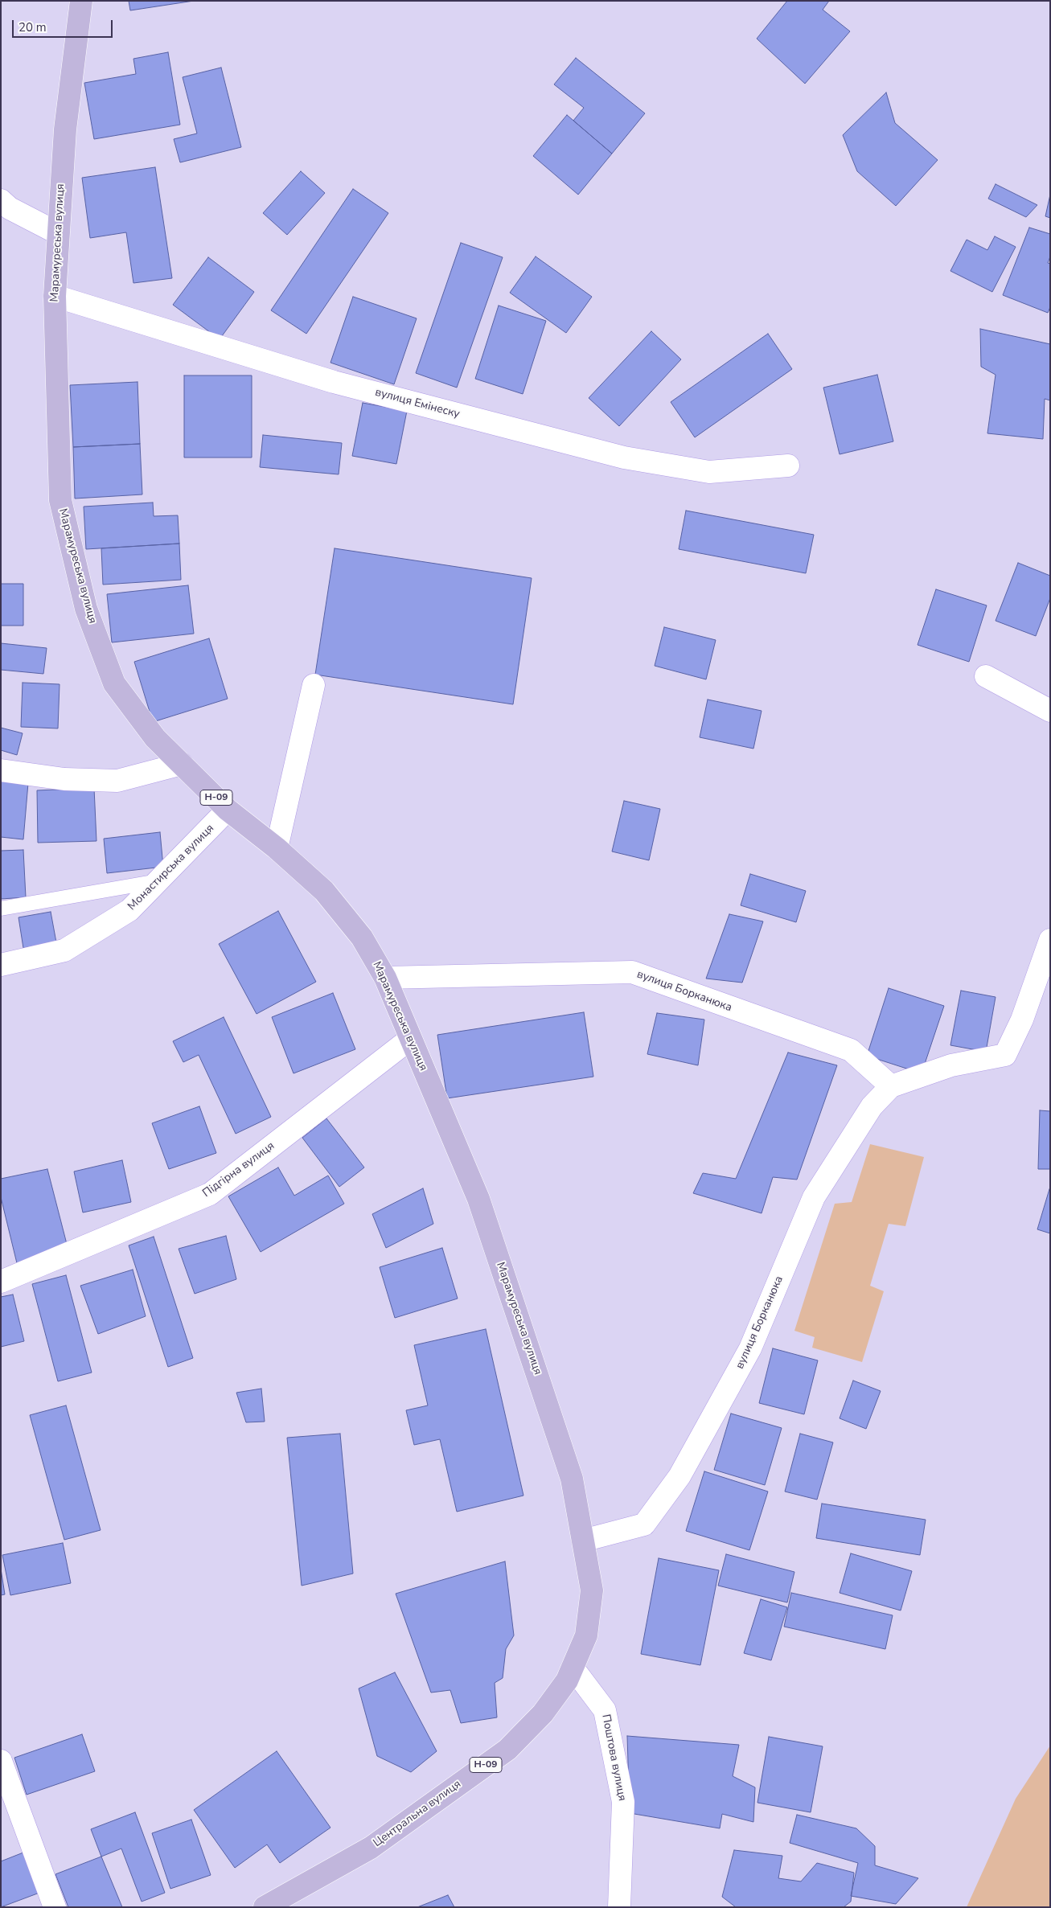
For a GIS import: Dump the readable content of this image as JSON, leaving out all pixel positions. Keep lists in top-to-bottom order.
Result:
{
  "streets": {
    "main road": ["Марамуреська вулиця", "Н-09", "Центральна вулиця"],
    "street": [
      "вулиця Емінеску",
      "Монастирська вулиця",
      "вулиця Борканюка",
      "Підгірна вулиця",
      "Поштова вулиця"
    ]
  },
  "crossings": [
    ["Марамуреська вулиця", "вулиця Емінеску"],
    ["Марамуреська вулиця", "Монастирська вулиця"],
    ["Марамуреська вулиця", "вулиця Борканюка"],
    ["Марамуреська вулиця", "Підгірна вулиця"],
    ["Марамуреська вулиця", "Центральна вулиця"],
    ["вулиця Борканюка", "Центральна вулиця"],
    ["Поштова вулиця", "Центральна вулиця"]
  ],
  "scale_bar": "20 m"
}
